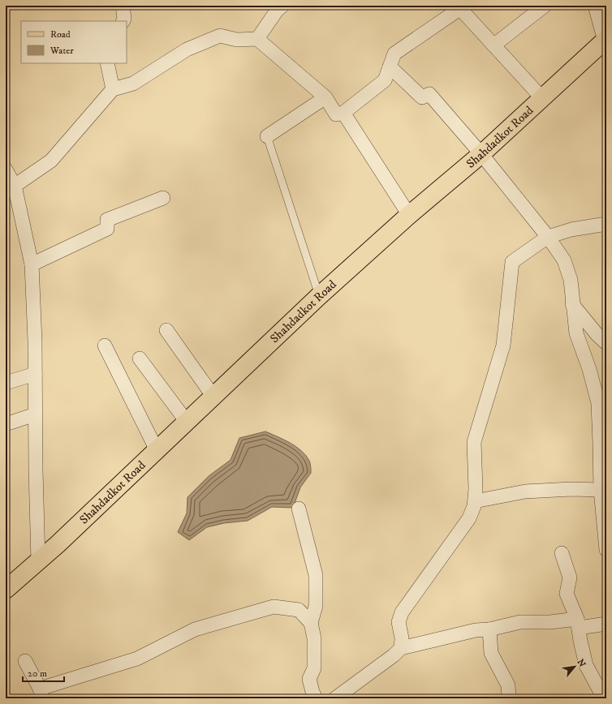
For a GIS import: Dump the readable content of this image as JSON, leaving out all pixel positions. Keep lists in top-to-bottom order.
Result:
{
  "streets": {
    "main road": ["Shahdadkot Road"]
  },
  "legend": ["Road", "Water"],
  "scale_bar": "20 m",
  "north": "top right"
}
